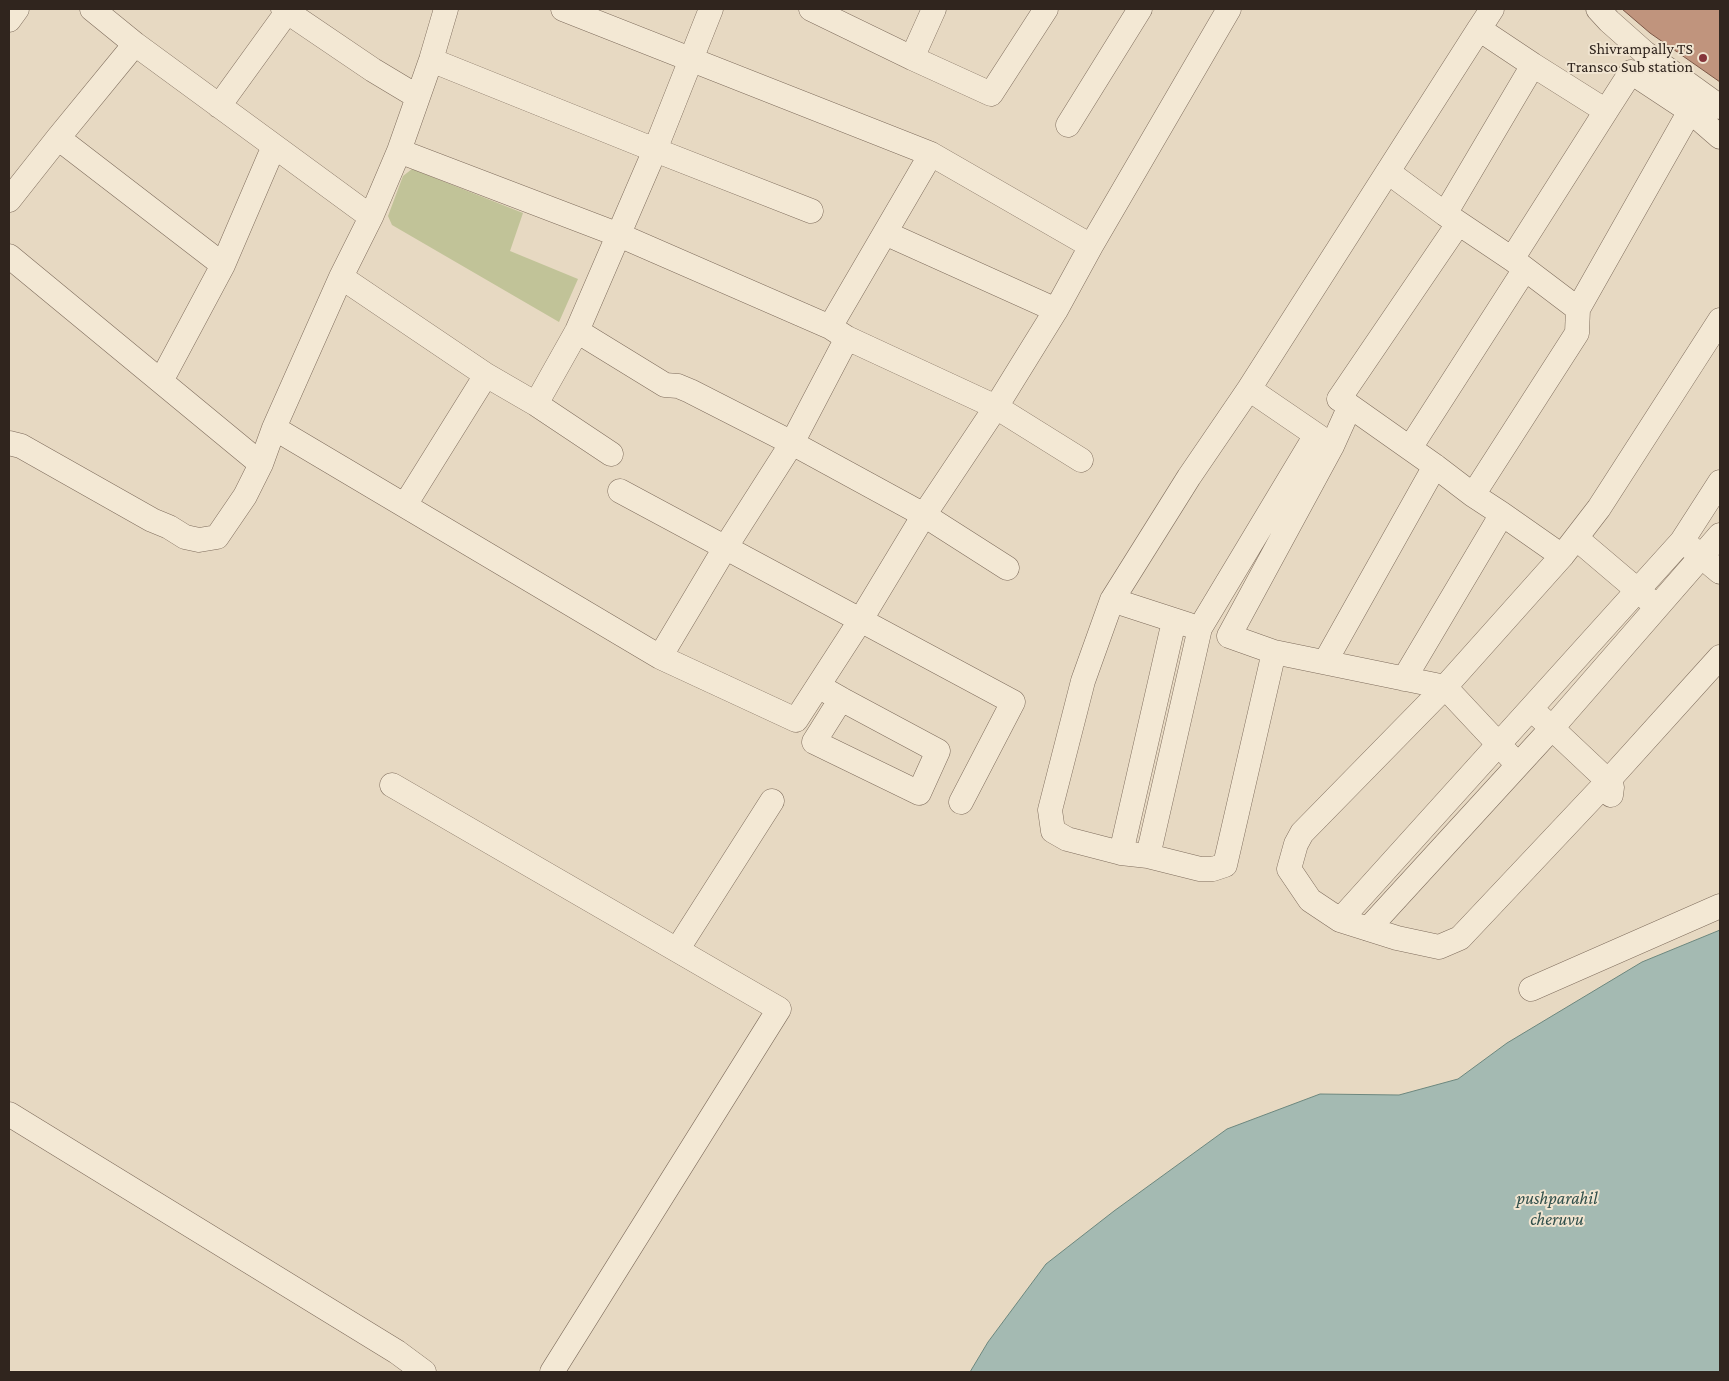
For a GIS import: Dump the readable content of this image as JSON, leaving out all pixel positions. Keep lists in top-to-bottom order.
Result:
{
  "water": ["pushparahil cheruvu"],
  "places": ["Shivrampally TS Transco Sub station"]
}
